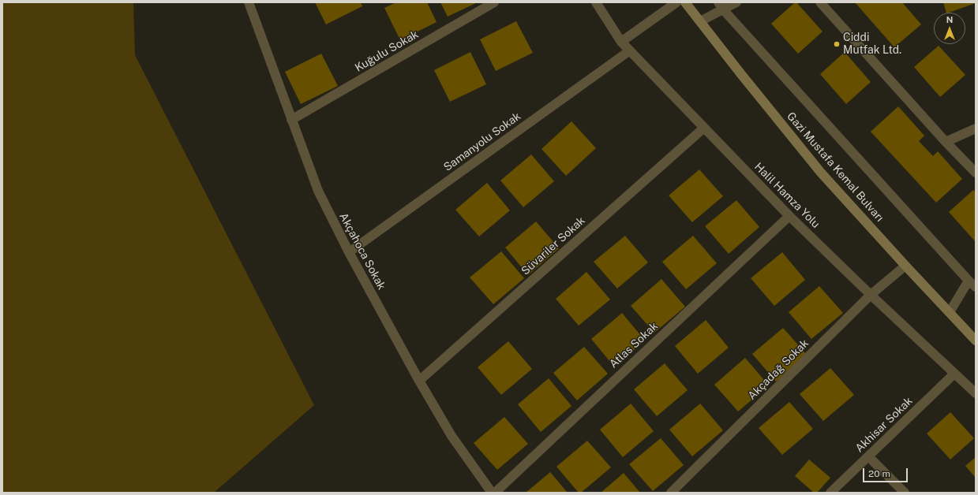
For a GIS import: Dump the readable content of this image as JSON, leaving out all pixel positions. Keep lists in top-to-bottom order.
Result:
{
  "streets": {
    "main road": ["Gazi Mustafa Kemal Bulvarı"],
    "street": [
      "Kuğulu Sokak",
      "Samanyolu Sokak",
      "Halil Hamza Yolu",
      "Süvariler Sokak",
      "Akçahoca Sokak",
      "Atlas Sokak",
      "Akçadağ Sokak",
      "Akhisar Sokak"
    ]
  },
  "crossings": [
    ["Kuğulu Sokak", "Akçahoca Sokak"],
    ["Samanyolu Sokak", "Halil Hamza Yolu"],
    ["Samanyolu Sokak", "Akçahoca Sokak"],
    ["Gazi Mustafa Kemal Bulvarı", "Akçadağ Sokak"],
    ["Halil Hamza Yolu", "Süvariler Sokak"],
    ["Halil Hamza Yolu", "Atlas Sokak"],
    ["Halil Hamza Yolu", "Akçadağ Sokak"],
    ["Halil Hamza Yolu", "Akhisar Sokak"],
    ["Süvariler Sokak", "Akçahoca Sokak"]
  ],
  "places": ["Ciddi Mutfak Ltd."],
  "scale_bar": "20 m",
  "north": "top"
}
